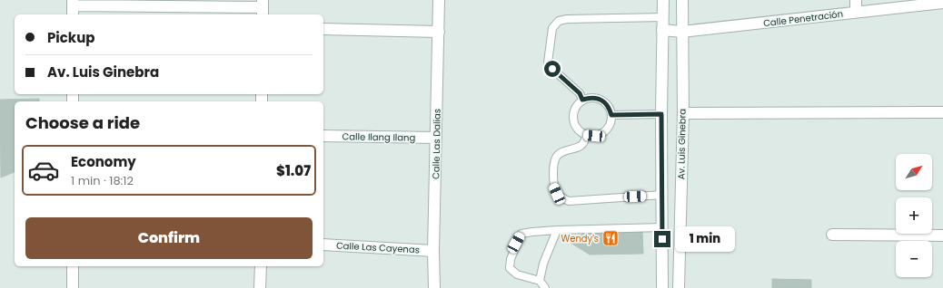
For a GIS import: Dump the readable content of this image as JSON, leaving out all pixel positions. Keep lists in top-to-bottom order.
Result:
{
  "streets": {
    "street": [
      "Calle Penetración",
      "Calle Ilang Ilang",
      "Calle Las Dalias",
      "Av. Luis Ginebra",
      "Calle Las Cayenas"
    ]
  },
  "crossings": [
    ["Calle Penetración", "Av. Luis Ginebra"],
    ["Calle Ilang Ilang", "Calle Las Dalias"],
    ["Calle Las Dalias", "Calle Las Cayenas"]
  ],
  "places": {
    "restaurant": ["Wendy's"]
  },
  "north": "top right",
  "page": {
    "banner": ["Pickup", "Av. Luis Ginebra"],
    "heading": "Choose a ride",
    "list": [
      {
        "name": "Economy",
        "note": "1 min · 18:12",
        "value": "$1.07"
      }
    ],
    "map_buttons": ["+", "−"],
    "buttons": "Confirm",
    "bubble": "1 min"
  }
}
